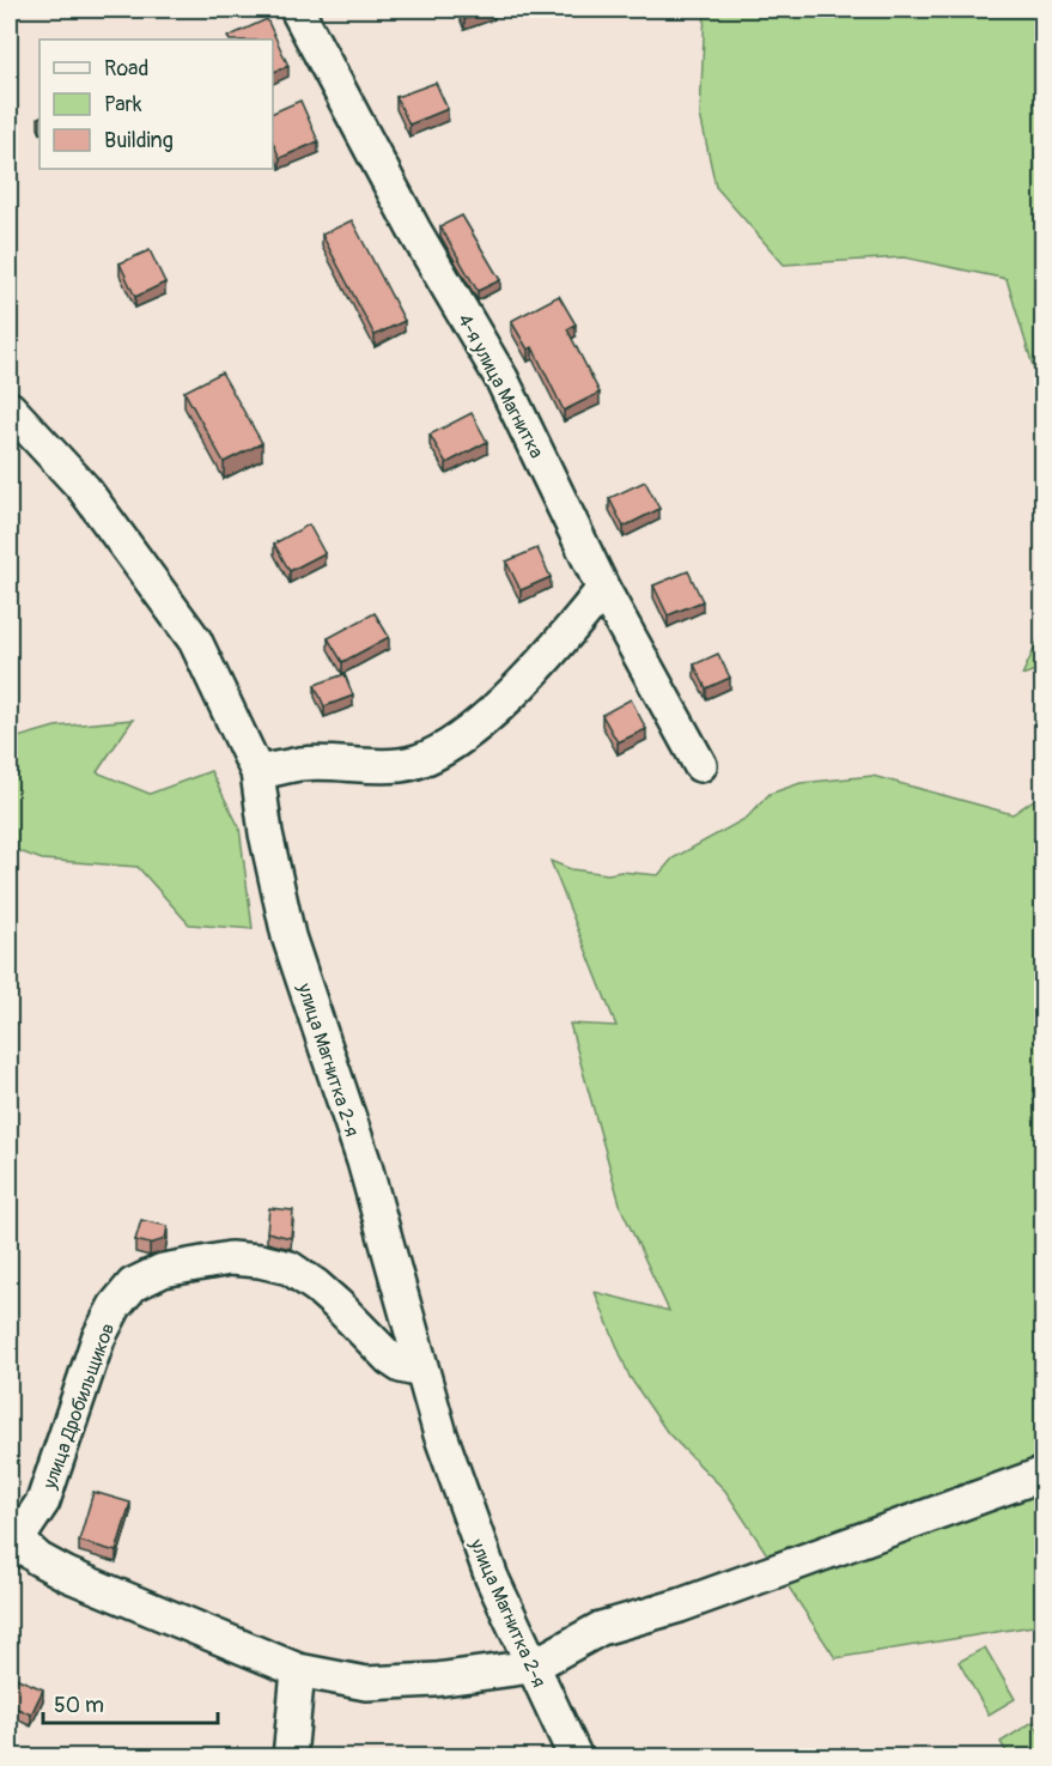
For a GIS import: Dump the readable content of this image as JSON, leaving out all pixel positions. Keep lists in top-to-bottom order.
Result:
{
  "streets": {
    "street": ["4-я улица Магнитка", "улица Магнитка 2-я", "улица Дробильщиков"]
  },
  "crossings": [
    ["улица Магнитка 2-я", "улица Дробильщиков"]
  ],
  "legend": ["Road", "Park", "Building"],
  "scale_bar": "50 m"
}
